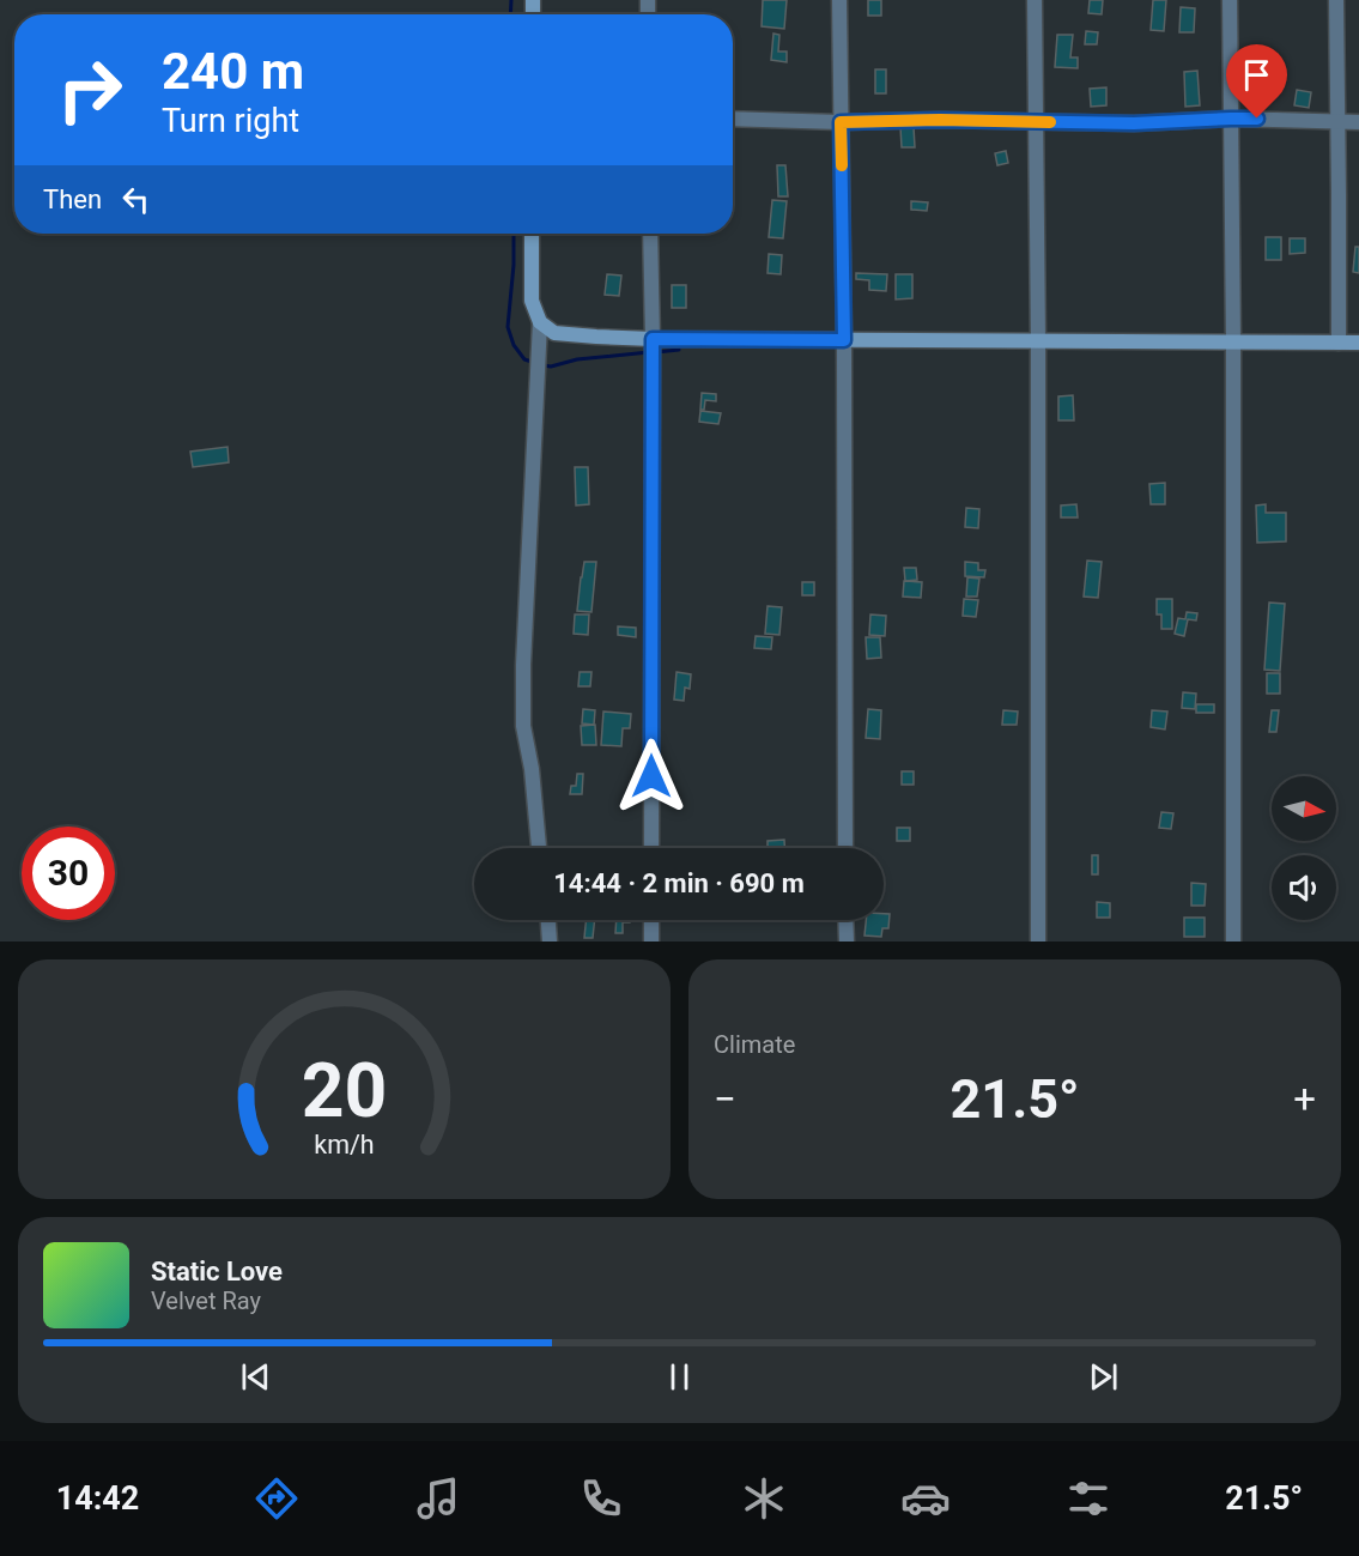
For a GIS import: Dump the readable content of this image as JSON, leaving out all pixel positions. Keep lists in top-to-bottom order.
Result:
{
  "north": "right",
  "page": {
    "turn": ["240 m", "Turn right"],
    "then": "Then",
    "limit": "30",
    "trip": "14:44 · 2 min · 690 m",
    "tile": "Climate",
    "heat": ["−", "21.5°", "+"],
    "song": ["Static Love", "Velvet Ray"],
    "tabs": ["14:42", "21.5°"],
    "gauge": ["20", "km/h"]
  }
}
